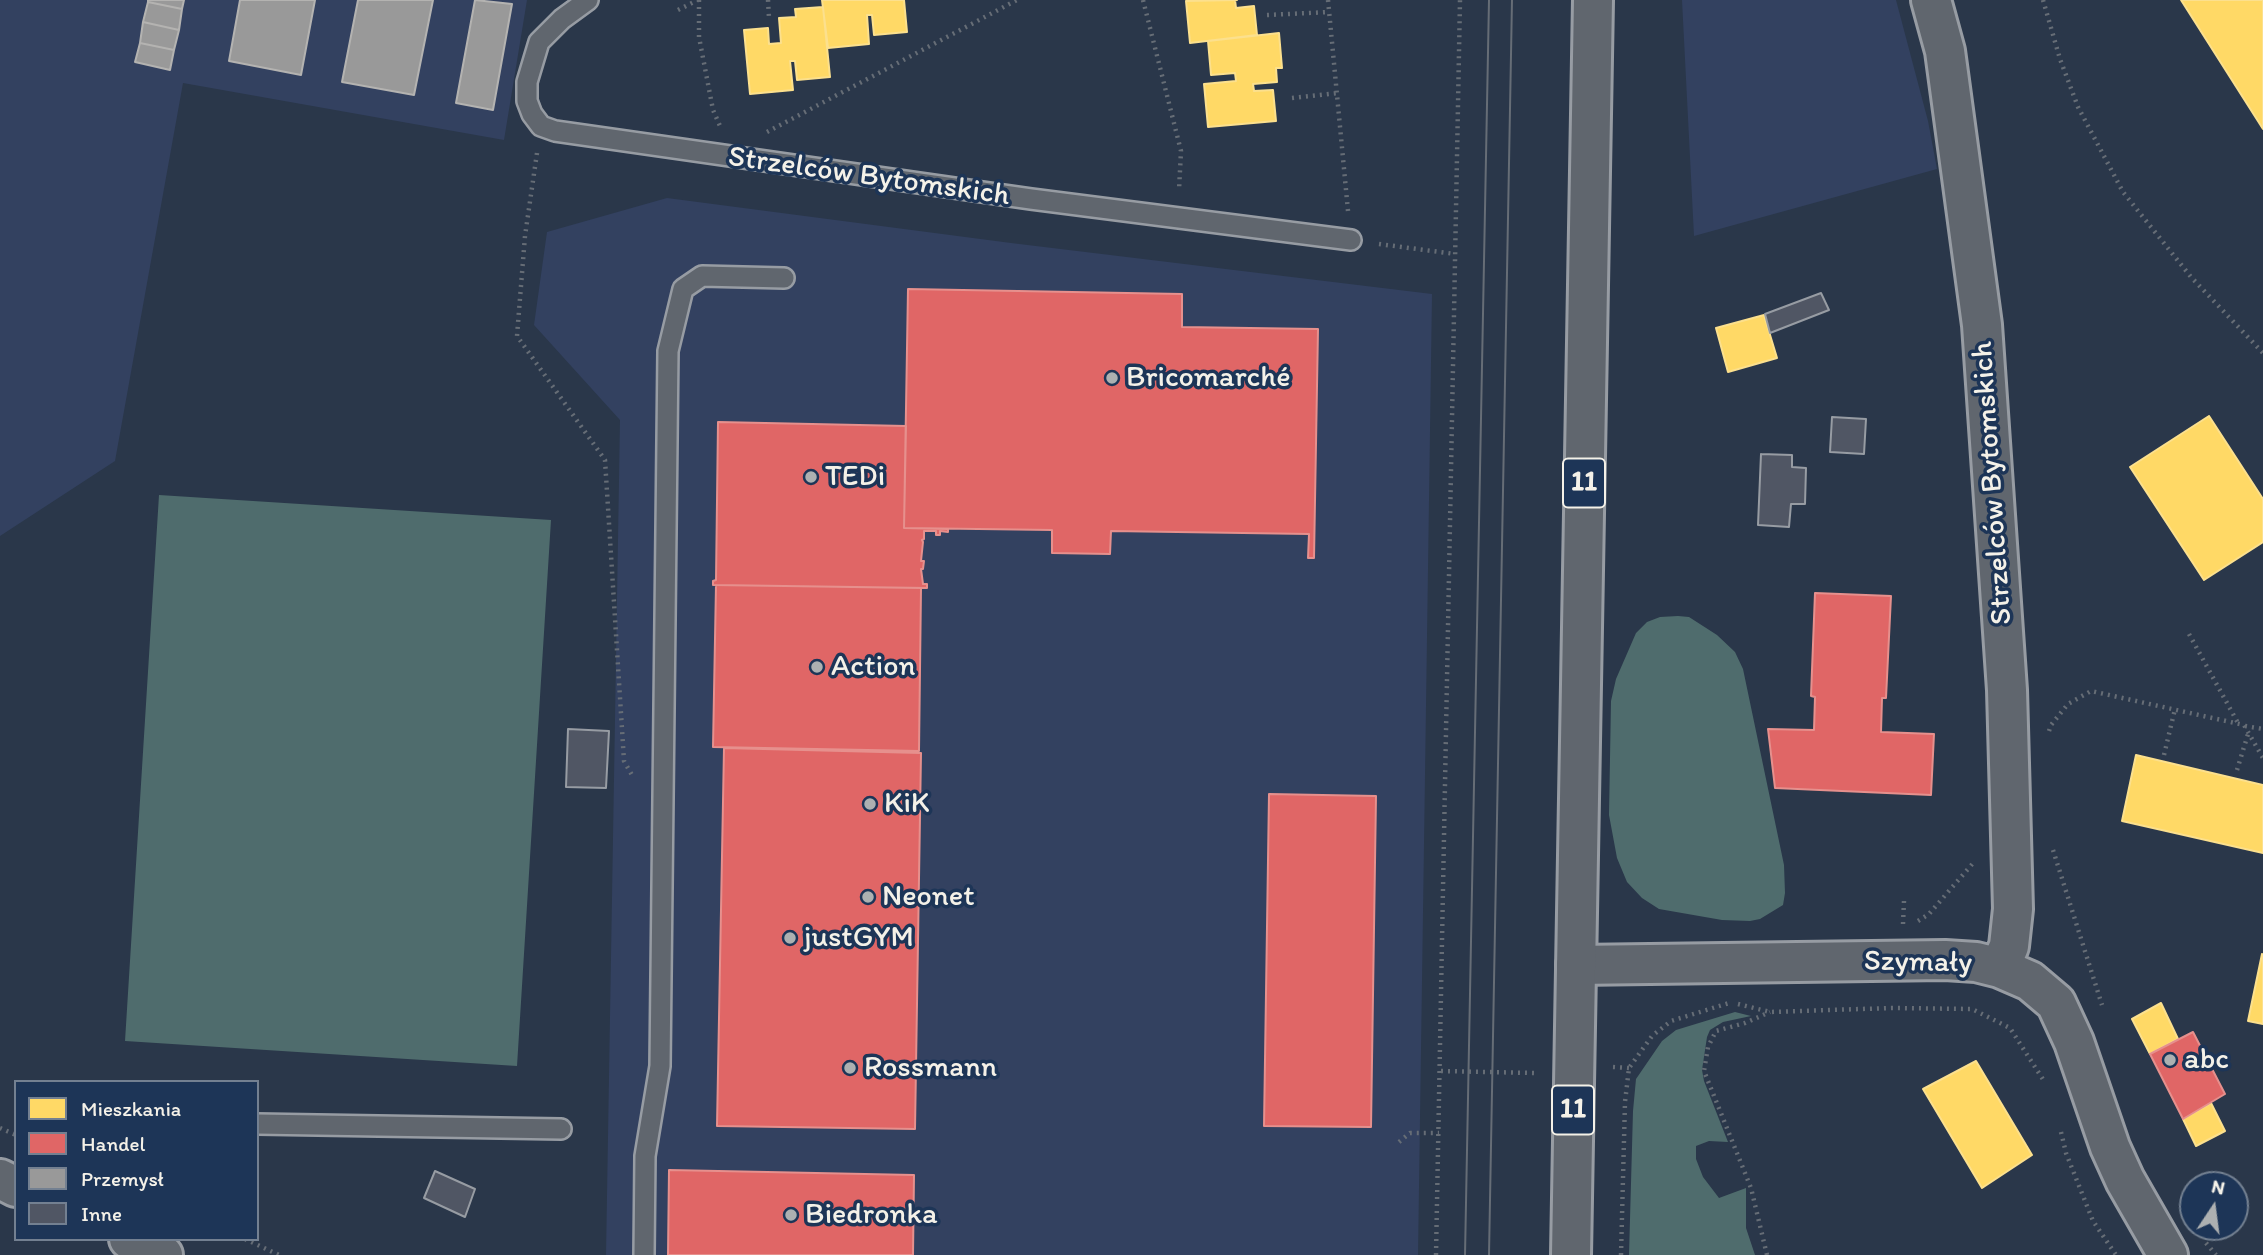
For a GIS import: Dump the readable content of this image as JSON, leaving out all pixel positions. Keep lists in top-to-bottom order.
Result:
{
  "streets": {
    "main road": ["Strzelców Bytomskich", "11", "Szymały"]
  },
  "crossings": [
    ["Strzelców Bytomskich", "Szymały"],
    ["11", "Szymały"]
  ],
  "places": [
    "Bricomarché",
    "TEDi",
    "Action",
    "KiK",
    "Neonet",
    "justGYM",
    "abc",
    "Rossmann",
    "Biedronka"
  ],
  "legend": [
    "Mieszkania",
    "Handel",
    "Przemysł",
    "Inne"
  ],
  "north": "top"
}
